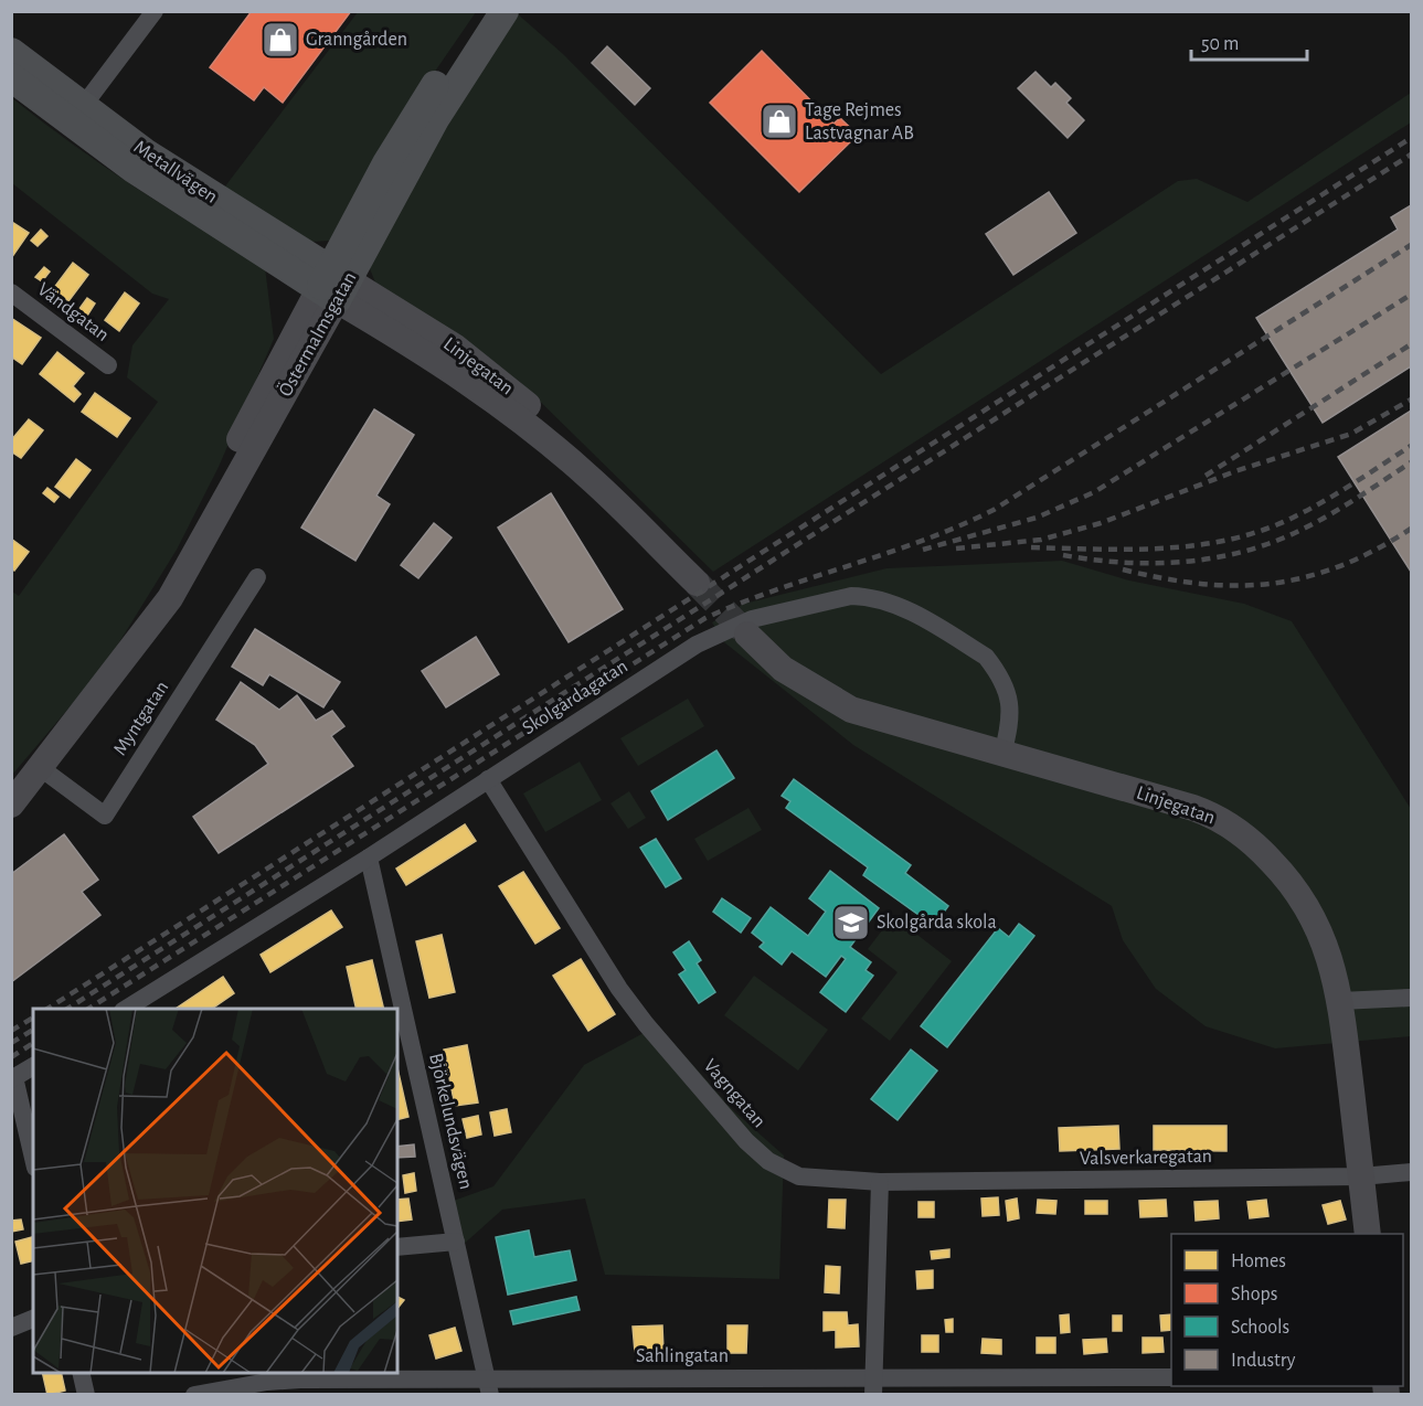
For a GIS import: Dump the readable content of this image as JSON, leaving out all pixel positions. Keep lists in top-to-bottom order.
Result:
{
  "streets": {
    "main road": ["Metallvägen", "Östermalmsgatan"],
    "street": [
      "Vändgatan",
      "Linjegatan",
      "Skolgårdagatan",
      "Myntgatan",
      "Vagngatan",
      "Björkelundsvägen",
      "Valsverkaregatan",
      "Sahlingatan"
    ]
  },
  "crossings": [
    ["Metallvägen", "Östermalmsgatan"],
    ["Metallvägen", "Linjegatan"],
    ["Östermalmsgatan", "Linjegatan"],
    ["Östermalmsgatan", "Myntgatan"],
    ["Linjegatan", "Skolgårdagatan"],
    ["Linjegatan", "Valsverkaregatan"],
    ["Skolgårdagatan", "Vagngatan"],
    ["Skolgårdagatan", "Björkelundsvägen"],
    ["Vagngatan", "Valsverkaregatan"],
    ["Björkelundsvägen", "Sahlingatan"]
  ],
  "places": {
    "shop": ["Granngården", "Tage Rejmes Lastvagnar AB"],
    "school or university": ["Skolgårda skola"]
  },
  "legend": [
    "Homes",
    "Shops",
    "Schools",
    "Industry"
  ],
  "scale_bar": "50 m"
}
